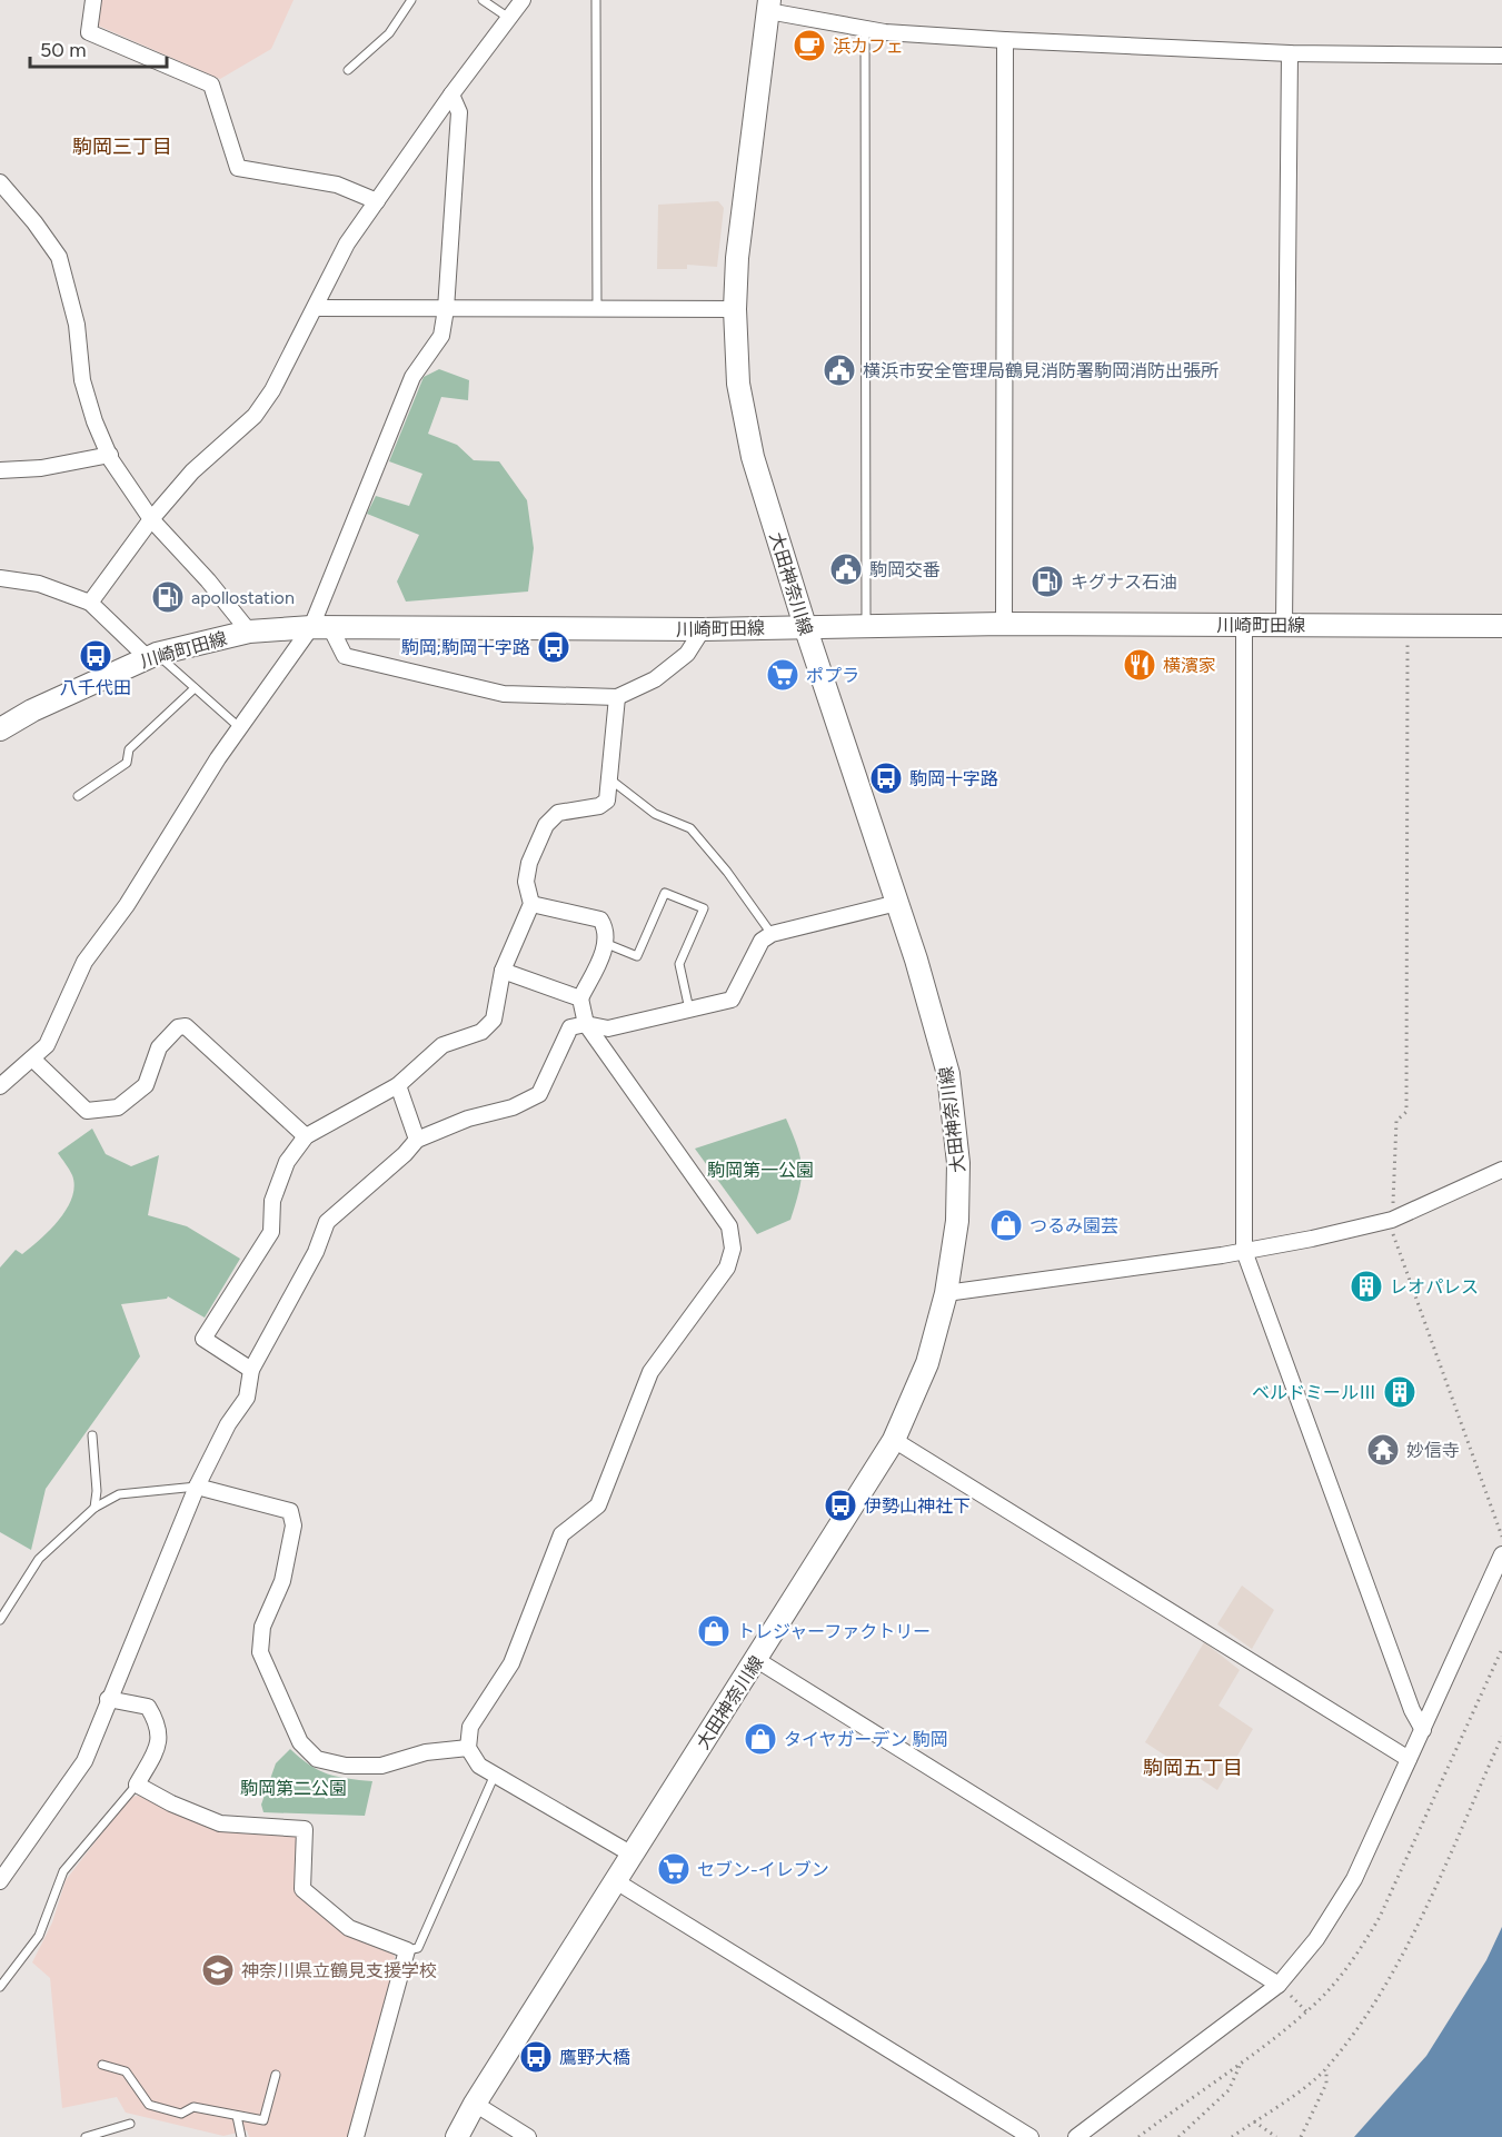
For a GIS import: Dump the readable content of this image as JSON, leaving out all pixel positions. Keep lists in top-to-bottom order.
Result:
{
  "streets": {
    "main road": ["大田神奈川線", "川崎町田線"]
  },
  "crossings": [
    ["大田神奈川線", "川崎町田線"]
  ],
  "districts": ["駒岡三丁目", "駒岡五丁目"],
  "parks": ["駒岡第一公園", "駒岡第二公園"],
  "places": {
    "cafe": ["浜カフェ"],
    "public building": ["横浜市安全管理局鶴見消防署駒岡消防出張所", "駒岡交番"],
    "fuel station": ["キグナス石油", "apollostation"],
    "bus stop": [
      "駒岡;駒岡十字路",
      "八千代田",
      "駒岡十字路",
      "伊勢山神社下",
      "鷹野大橋"
    ],
    "restaurant": ["横濱家"],
    "supermarket": ["ポプラ", "セブン-イレブン"],
    "shop": ["つるみ園芸", "トレジャーファクトリー", "タイヤガーデン 駒岡"],
    "building": ["レオパレス", "ベルドミールⅢ"],
    "temple": ["妙信寺"],
    "school or university": ["神奈川県立鶴見支援学校"]
  },
  "scale_bar": "50 m"
}
